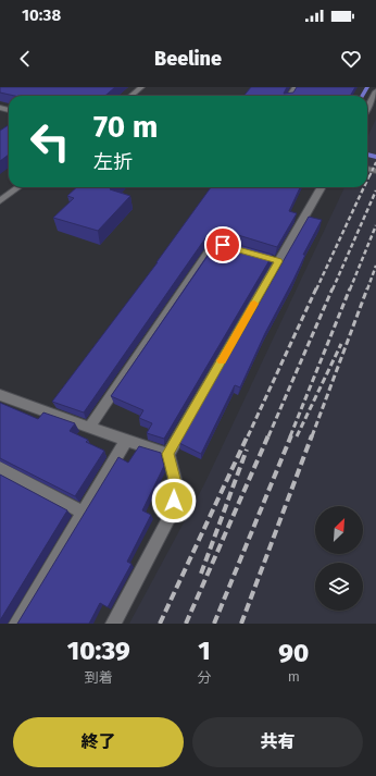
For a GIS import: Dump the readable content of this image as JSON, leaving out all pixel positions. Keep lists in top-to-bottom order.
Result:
{
  "north": "top right",
  "page": {
    "status": "10:38",
    "header": "Beeline",
    "turn": ["70 m", "左折"],
    "eta": [
      "10:39",
      "到着",
      "1",
      "分",
      "90",
      "m"
    ],
    "buttons": ["終了", "共有"]
  }
}
